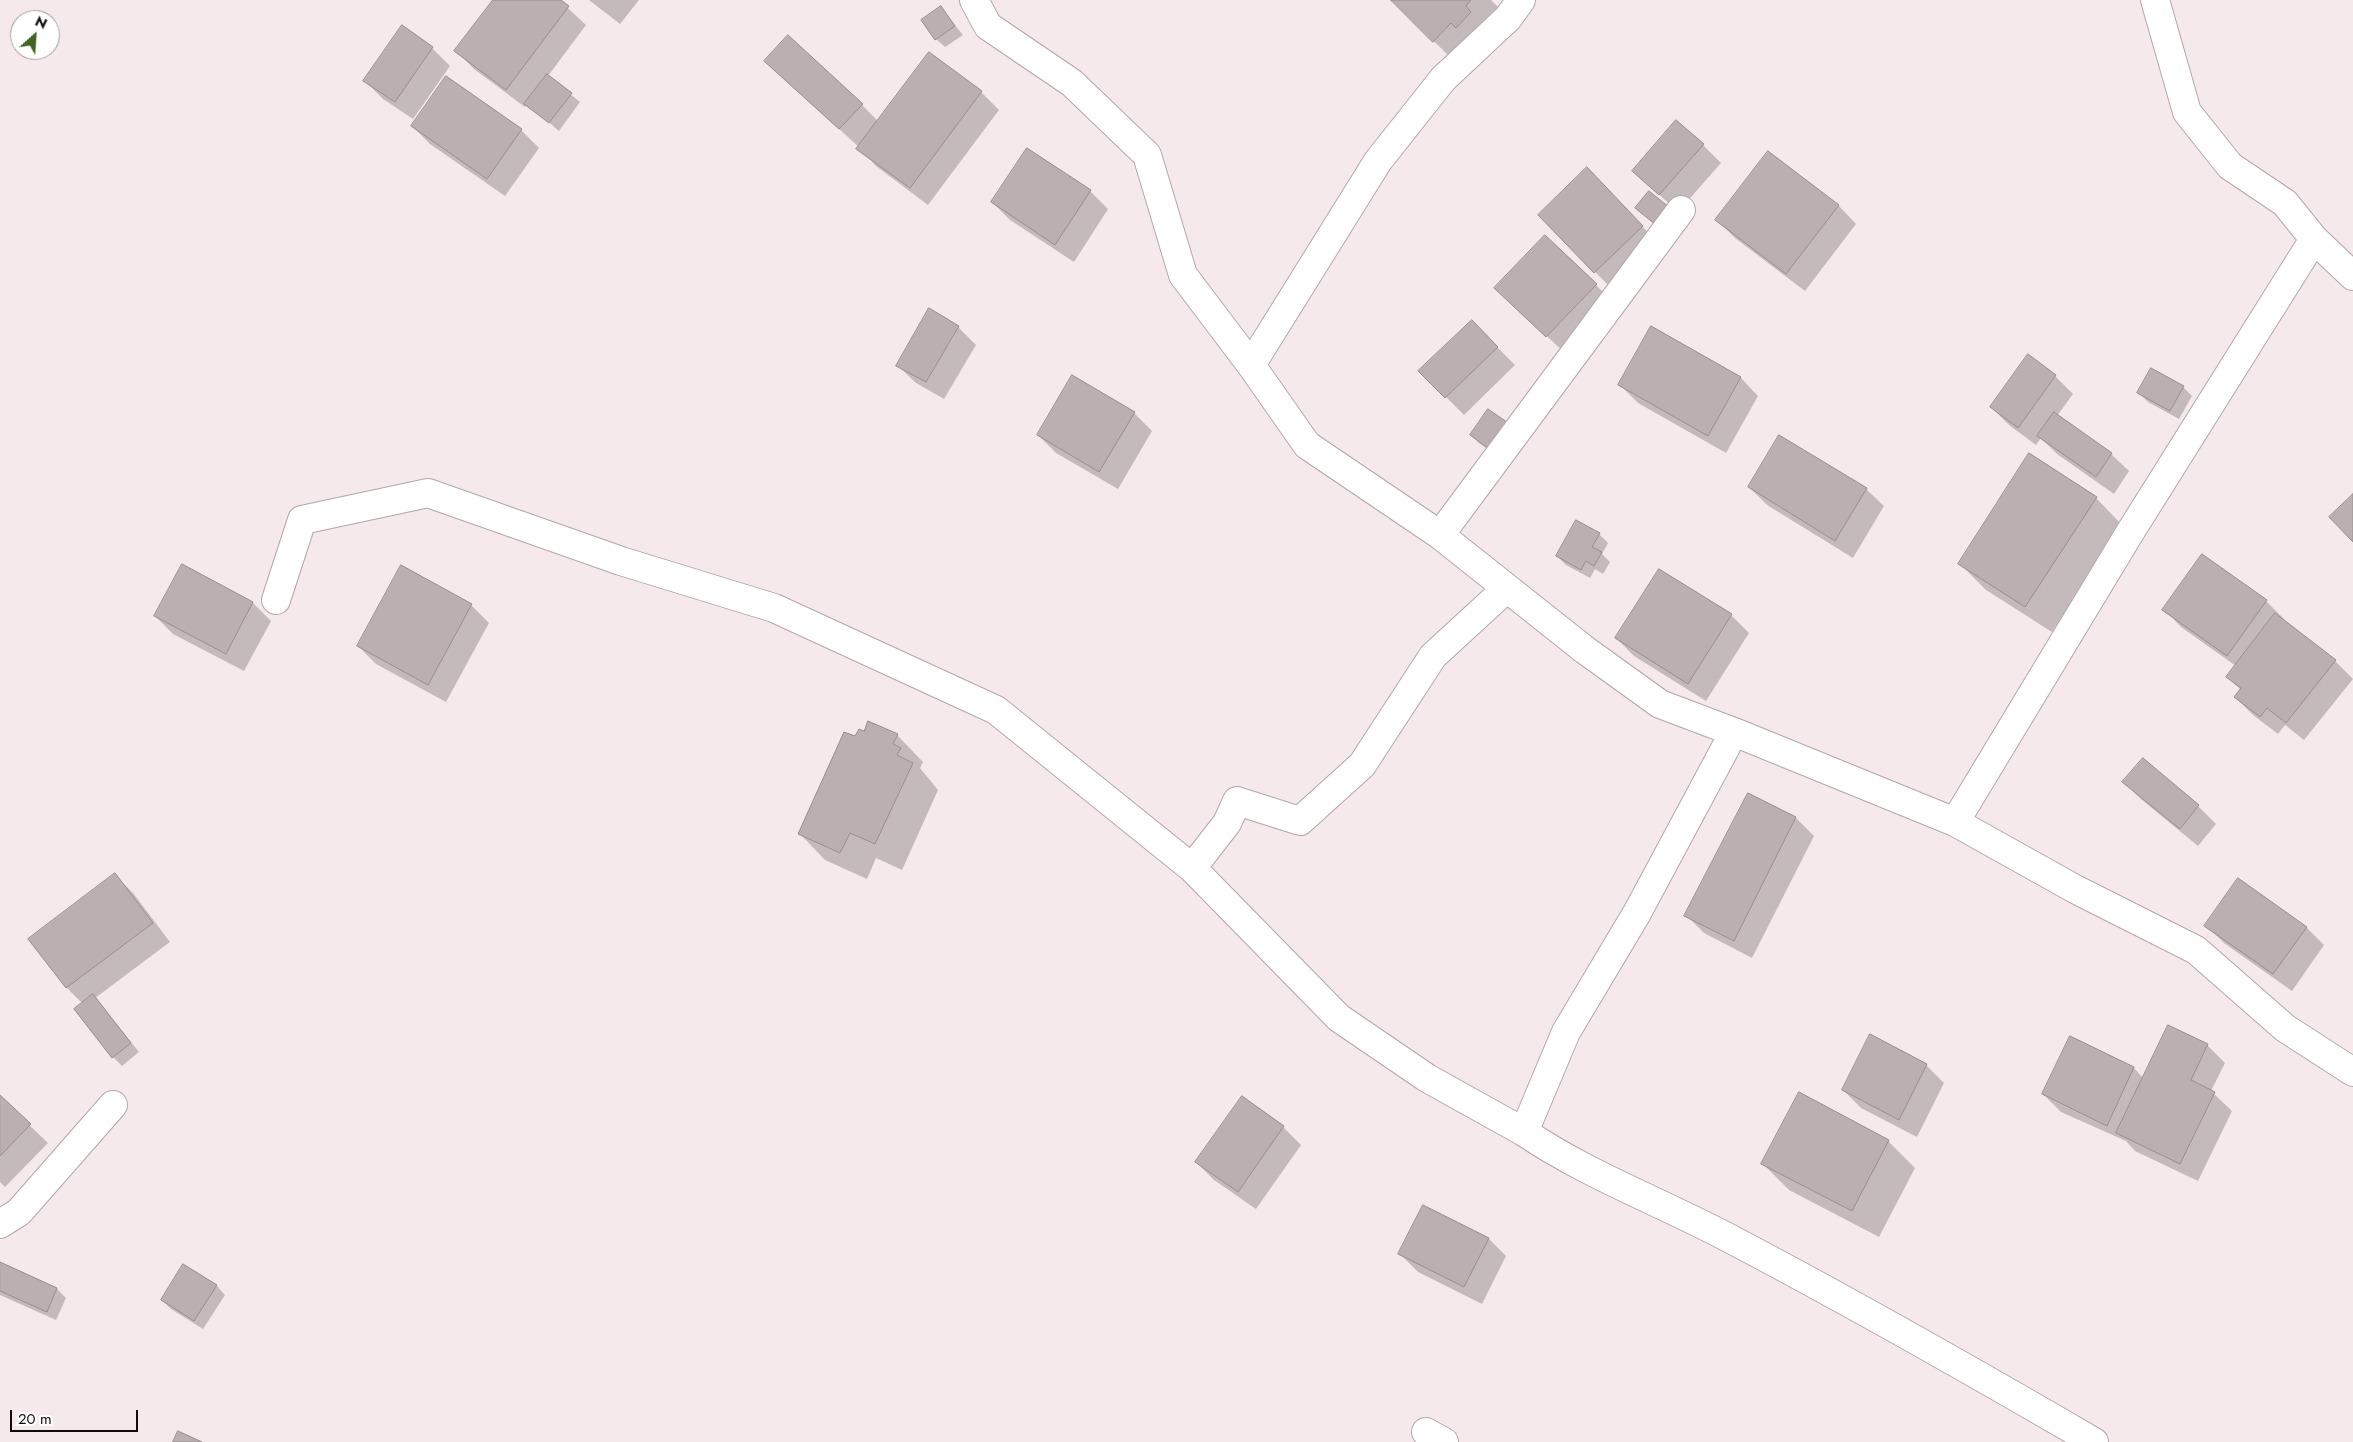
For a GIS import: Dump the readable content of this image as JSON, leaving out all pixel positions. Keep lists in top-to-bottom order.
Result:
{
  "scale_bar": "20 m",
  "north": "top right"
}
